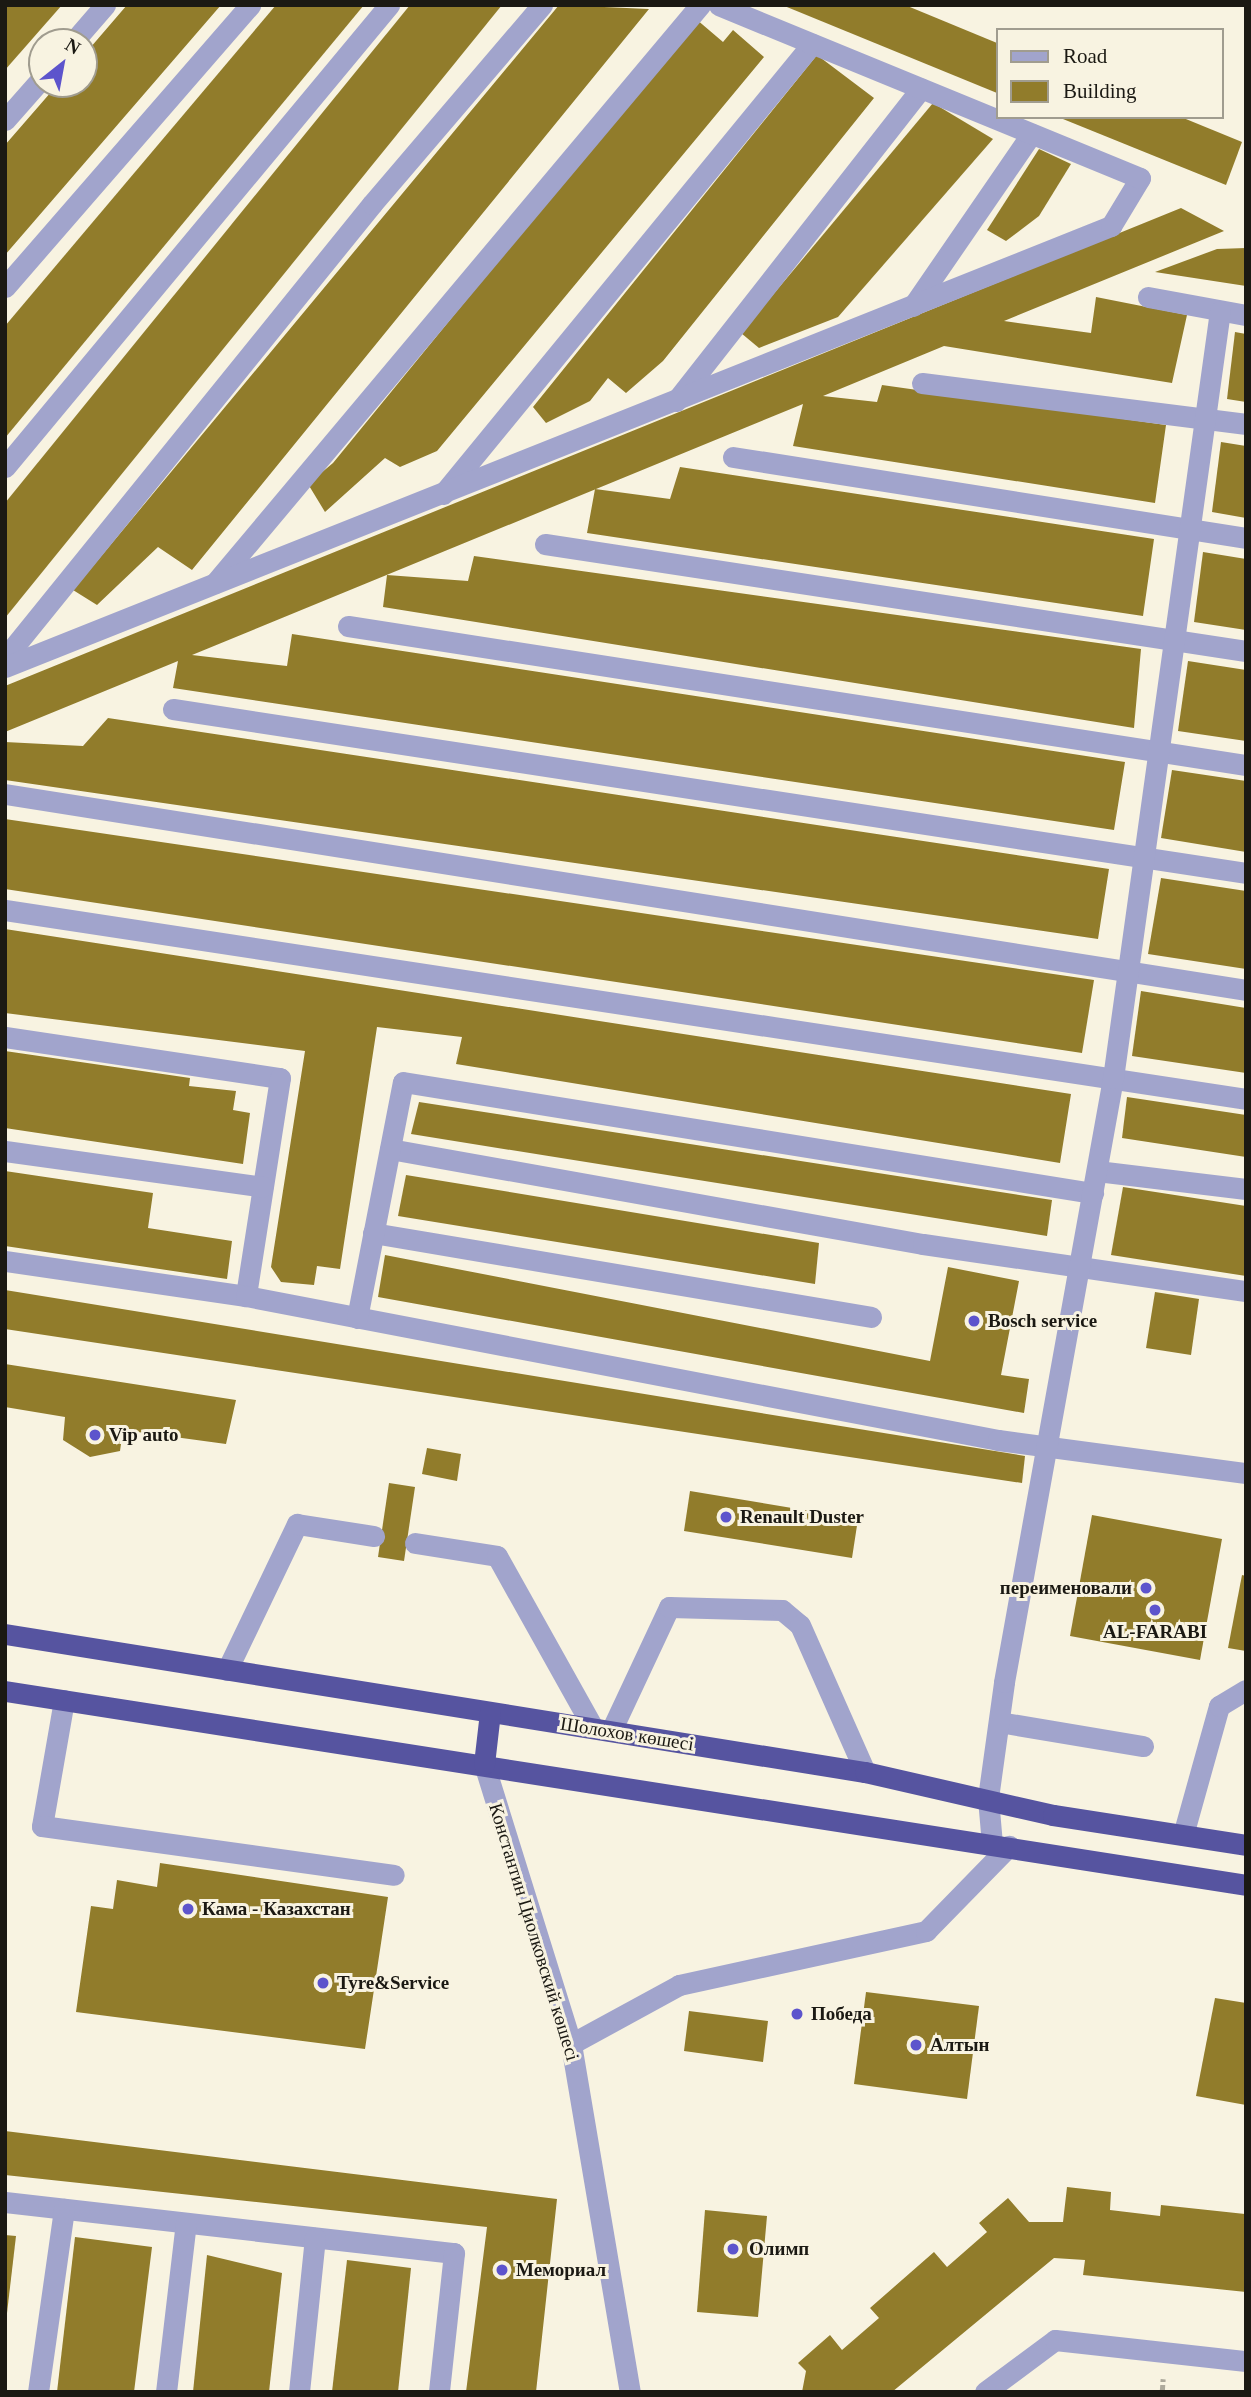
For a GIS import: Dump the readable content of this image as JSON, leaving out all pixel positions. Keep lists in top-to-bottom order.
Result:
{
  "streets": {
    "highway": ["Шолохов көшесі"],
    "street": ["Константин Циолковский көшесі"]
  },
  "places": [
    "Bosch service",
    "Vip auto",
    "Renault Duster",
    "переименовали",
    "AL-FARABI",
    "Кама - Казахстан",
    "Tyre&Service",
    "Победа",
    "Алтын",
    "Олимп",
    "Мемориал"
  ],
  "legend": ["Road", "Building"],
  "north": "top right"
}
